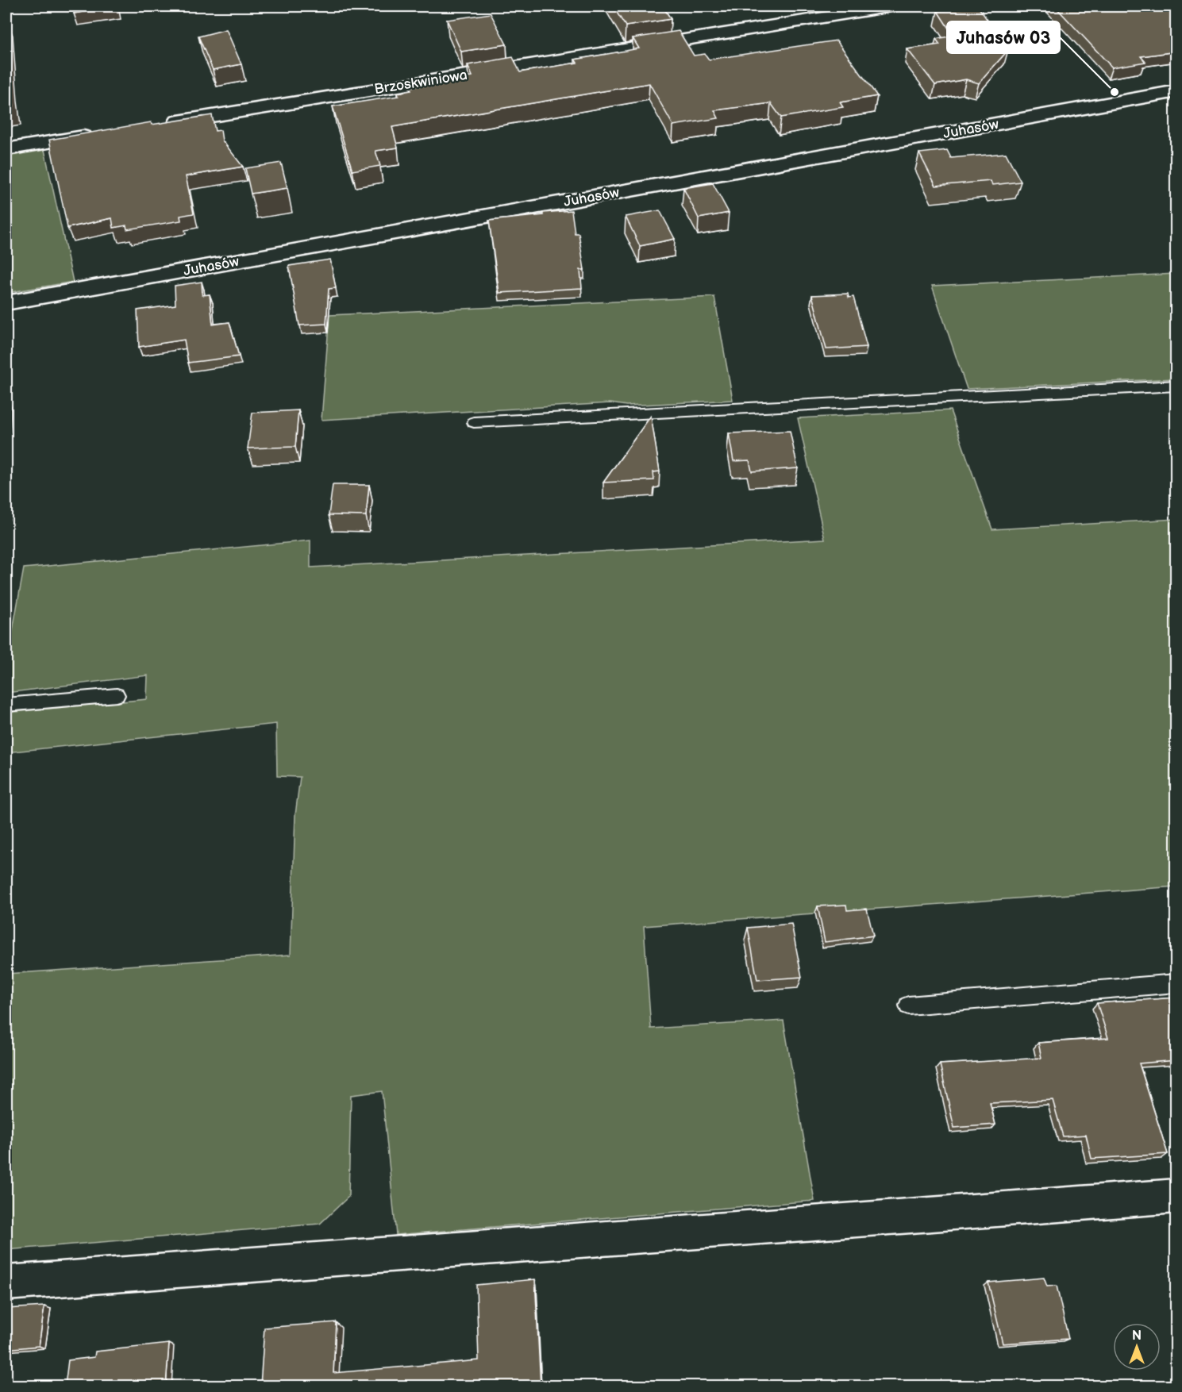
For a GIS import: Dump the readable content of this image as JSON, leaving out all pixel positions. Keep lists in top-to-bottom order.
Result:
{
  "streets": {
    "street": ["Brzoskwiniowa", "Juhasów"]
  },
  "places": ["Juhasów 03"],
  "north": "top"
}
